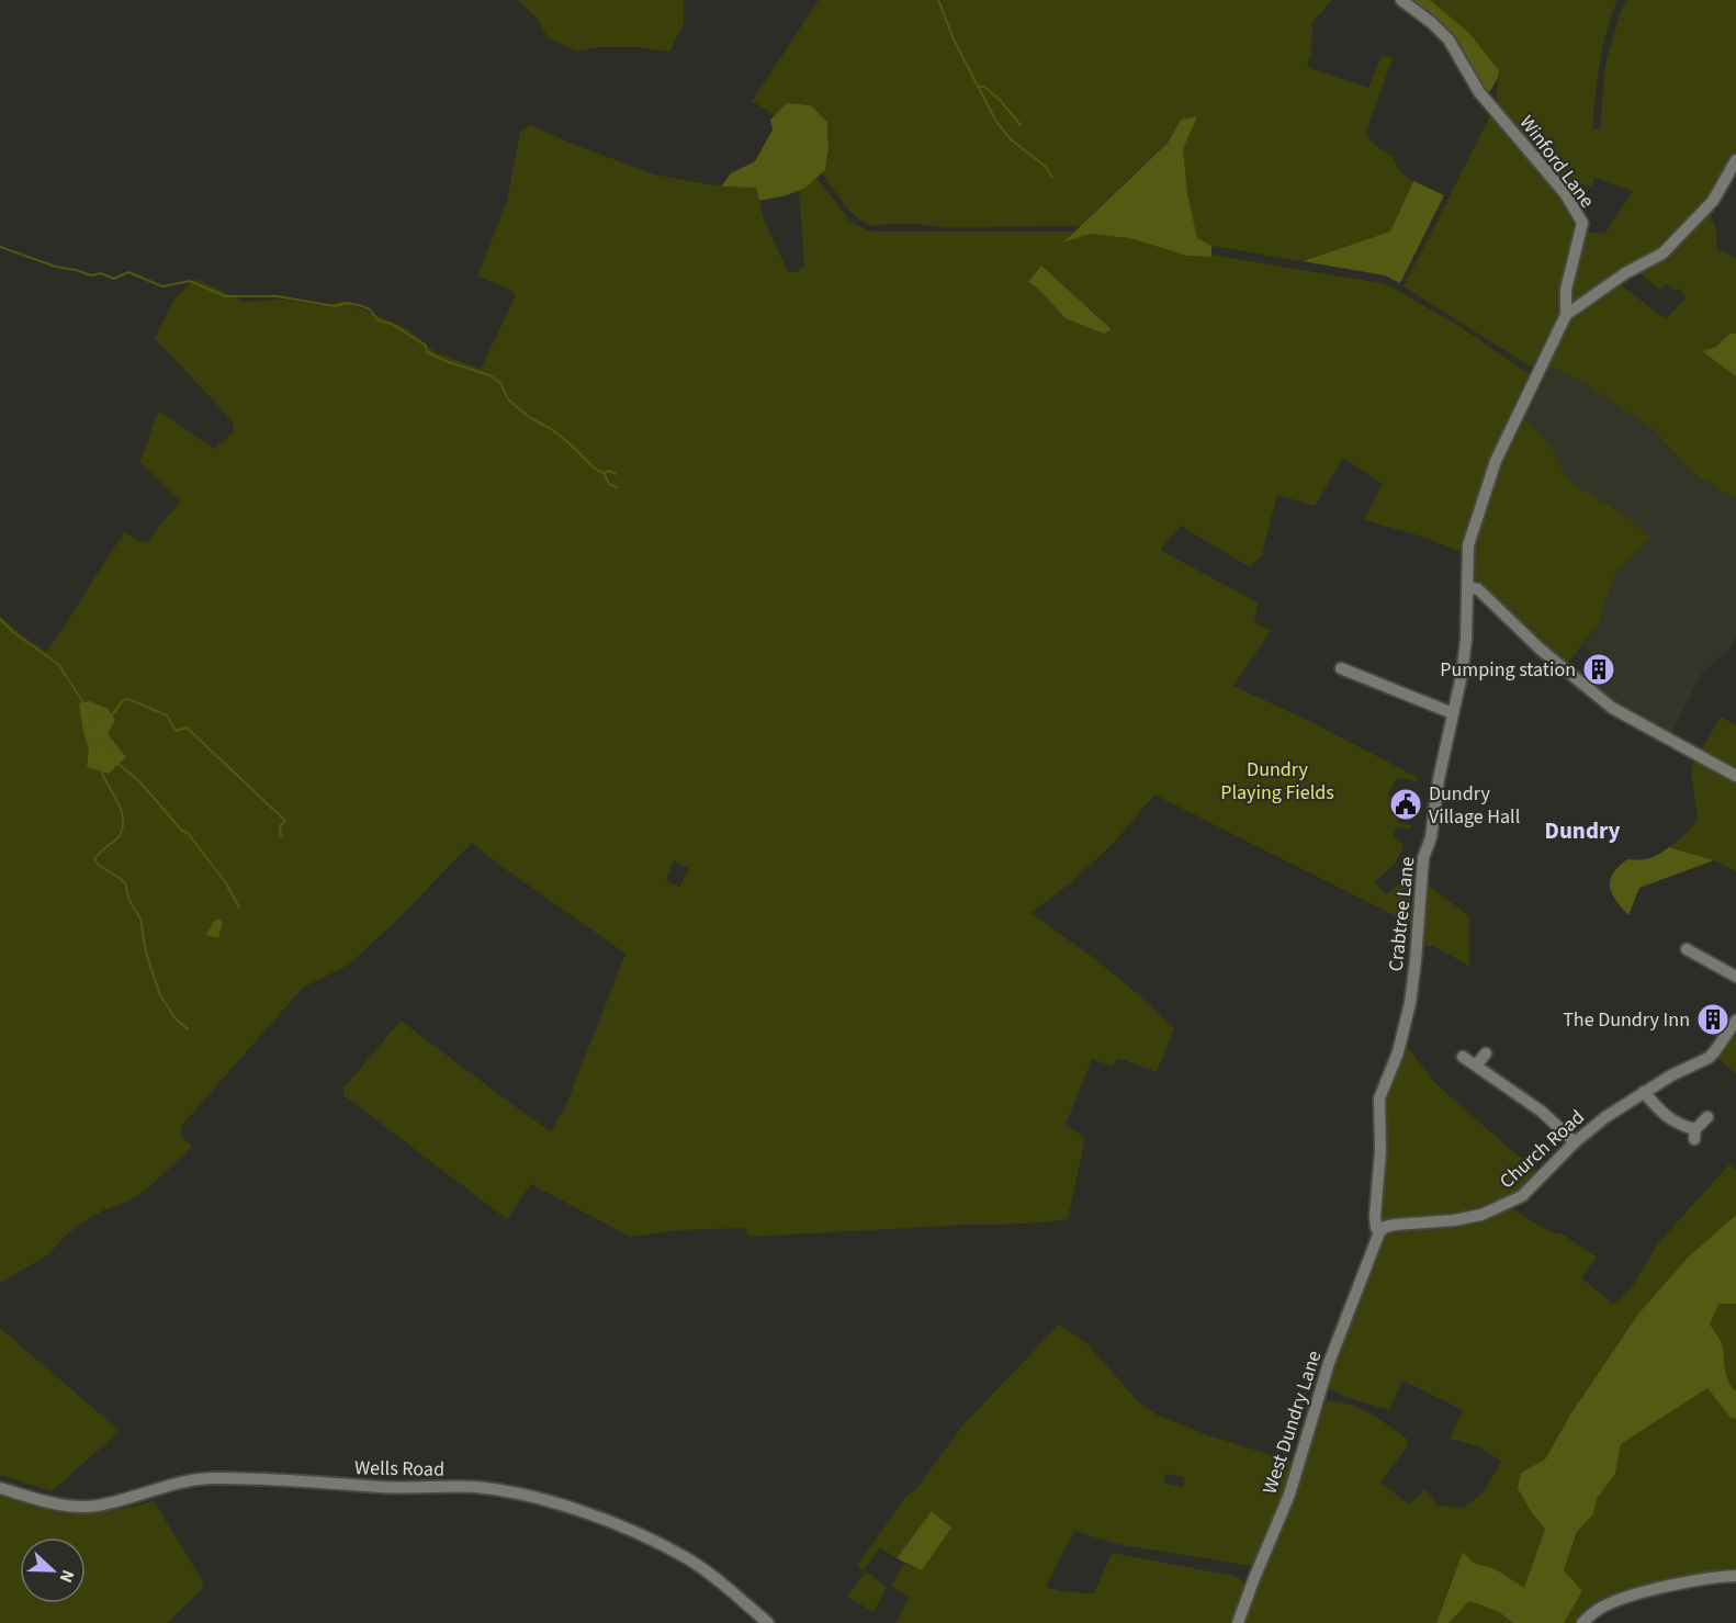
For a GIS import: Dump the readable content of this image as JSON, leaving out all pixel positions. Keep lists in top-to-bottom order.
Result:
{
  "streets": {
    "street": [
      "Winford Lane",
      "Crabtree Lane",
      "Church Road",
      "West Dundry Lane",
      "Wells Road"
    ]
  },
  "crossings": [
    ["Winford Lane", "Crabtree Lane"],
    ["Crabtree Lane", "Church Road"],
    ["Crabtree Lane", "West Dundry Lane"],
    ["Church Road", "West Dundry Lane"]
  ],
  "districts": ["Dundry"],
  "parks": ["Dundry Playing Fields"],
  "places": {
    "building": ["Pumping station", "The Dundry Inn"],
    "public building": ["Dundry Village Hall"]
  },
  "north": "right"
}
